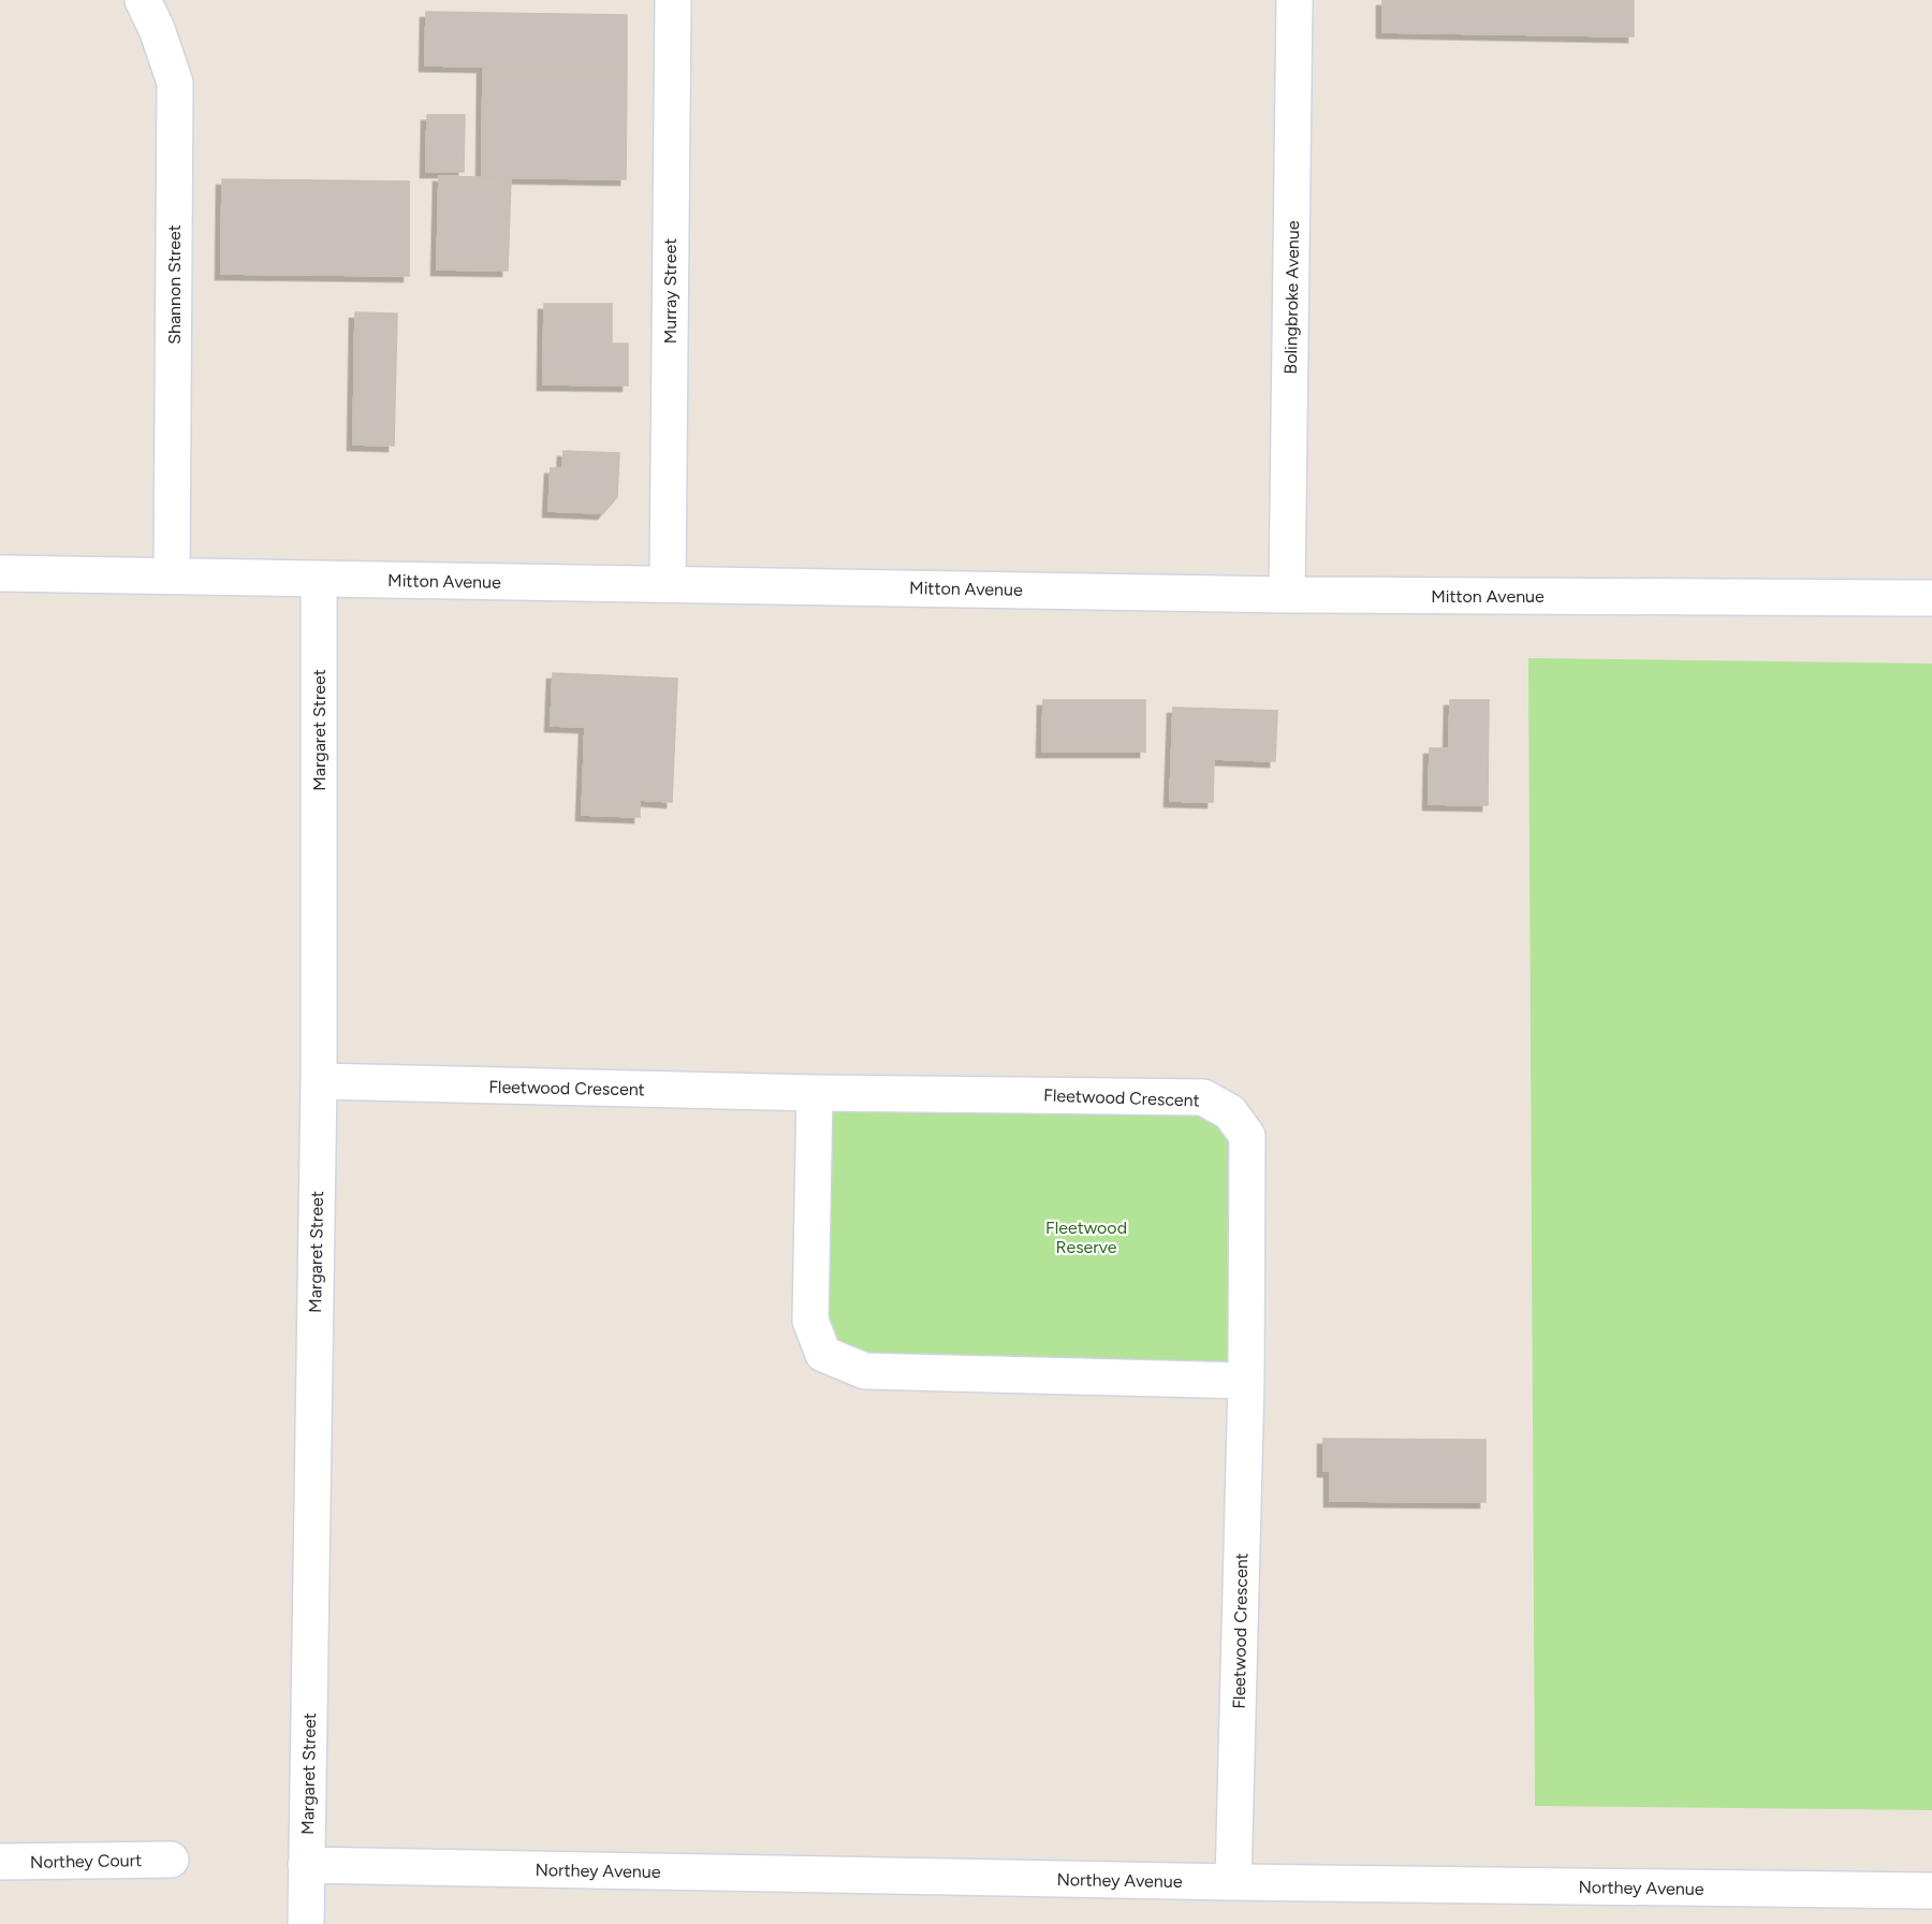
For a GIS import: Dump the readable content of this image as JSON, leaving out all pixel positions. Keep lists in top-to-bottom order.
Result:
{
  "streets": {
    "street": [
      "Shannon Street",
      "Murray Street",
      "Bolingbroke Avenue",
      "Mitton Avenue",
      "Margaret Street",
      "Fleetwood Crescent",
      "Northey Court",
      "Northey Avenue"
    ]
  },
  "crossings": [
    ["Shannon Street", "Mitton Avenue"],
    ["Murray Street", "Mitton Avenue"],
    ["Bolingbroke Avenue", "Mitton Avenue"],
    ["Mitton Avenue", "Margaret Street"],
    ["Margaret Street", "Fleetwood Crescent"],
    ["Margaret Street", "Northey Avenue"],
    ["Fleetwood Crescent", "Northey Avenue"]
  ],
  "parks": ["Fleetwood Reserve"]
}
